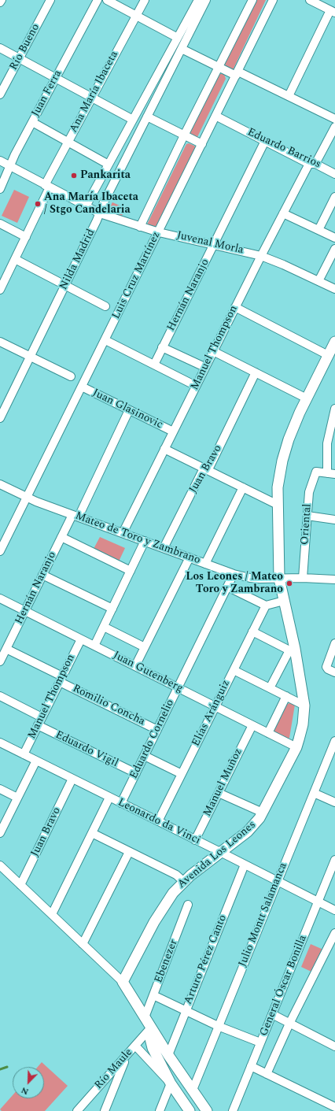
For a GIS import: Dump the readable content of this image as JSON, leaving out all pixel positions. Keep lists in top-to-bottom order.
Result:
{
  "streets": {
    "main road": ["Avenida Los Leones"],
    "street": [
      "Río Bueno",
      "Ana María Ibaceta",
      "Juan Ferra",
      "Eduardo Barrios",
      "Juvenal Morla",
      "Nilda Madrid",
      "Luis Cruz Martínez",
      "Hernán Naranjo",
      "Manuel Thompson",
      "Juan Glasinovic",
      "Juan Bravo",
      "Oriental",
      "Mateo de Toro y Zambrano",
      "Juan Gutenberg",
      "Romilio Concha",
      "Elías Aránguiz",
      "Eduardo Cornelio",
      "Eduardo Vigil",
      "Manuel Muñoz",
      "Leonardo da Vinci",
      "Julio Montt Salamanca",
      "Arturo Pérez Canto",
      "Ebenezer",
      "General Óscar Bonilla",
      "Río Maule"
    ]
  },
  "crossings": [
    ["Ana María Ibaceta", "Juvenal Morla"],
    ["Juan Ferra", "Juvenal Morla"],
    ["Eduardo Barrios", "Luis Cruz Martínez"],
    ["Eduardo Barrios", "Hernán Naranjo"],
    ["Eduardo Barrios", "Manuel Thompson"],
    ["Juvenal Morla", "Nilda Madrid"],
    ["Juvenal Morla", "Luis Cruz Martínez"],
    ["Juvenal Morla", "Hernán Naranjo"],
    ["Juvenal Morla", "Manuel Thompson"],
    ["Luis Cruz Martínez", "Juan Glasinovic"],
    ["Luis Cruz Martínez", "Mateo de Toro y Zambrano"],
    ["Hernán Naranjo", "Juan Glasinovic"],
    ["Hernán Naranjo", "Mateo de Toro y Zambrano"],
    ["Hernán Naranjo", "Juan Gutenberg"],
    ["Hernán Naranjo", "Romilio Concha"],
    ["Manuel Thompson", "Juan Glasinovic"],
    ["Manuel Thompson", "Mateo de Toro y Zambrano"],
    ["Manuel Thompson", "Juan Gutenberg"],
    ["Manuel Thompson", "Romilio Concha"],
    ["Manuel Thompson", "Eduardo Vigil"],
    ["Manuel Thompson", "Leonardo da Vinci"],
    ["Juan Bravo", "Mateo de Toro y Zambrano"],
    ["Juan Bravo", "Leonardo da Vinci"],
    ["Oriental", "Mateo de Toro y Zambrano"],
    ["Mateo de Toro y Zambrano", "Eduardo Cornelio"],
    ["Mateo de Toro y Zambrano", "Avenida Los Leones"],
    ["Juan Gutenberg", "Elías Aránguiz"],
    ["Juan Gutenberg", "Eduardo Cornelio"],
    ["Juan Gutenberg", "Manuel Muñoz"],
    ["Juan Gutenberg", "Avenida Los Leones"],
    ["Romilio Concha", "Eduardo Cornelio"],
    ["Elías Aránguiz", "Leonardo da Vinci"],
    ["Eduardo Cornelio", "Eduardo Vigil"],
    ["Eduardo Cornelio", "Leonardo da Vinci"],
    ["Manuel Muñoz", "Leonardo da Vinci"],
    ["Leonardo da Vinci", "Avenida Los Leones"],
    ["Leonardo da Vinci", "Julio Montt Salamanca"],
    ["Leonardo da Vinci", "Arturo Pérez Canto"],
    ["Leonardo da Vinci", "General Óscar Bonilla"]
  ],
  "places": ["Pankarita", "Ana María Ibaceta / Stgo Candelaria", "Los Leones / Mateo Toro y Zambrano"],
  "north": "bottom left"
}
